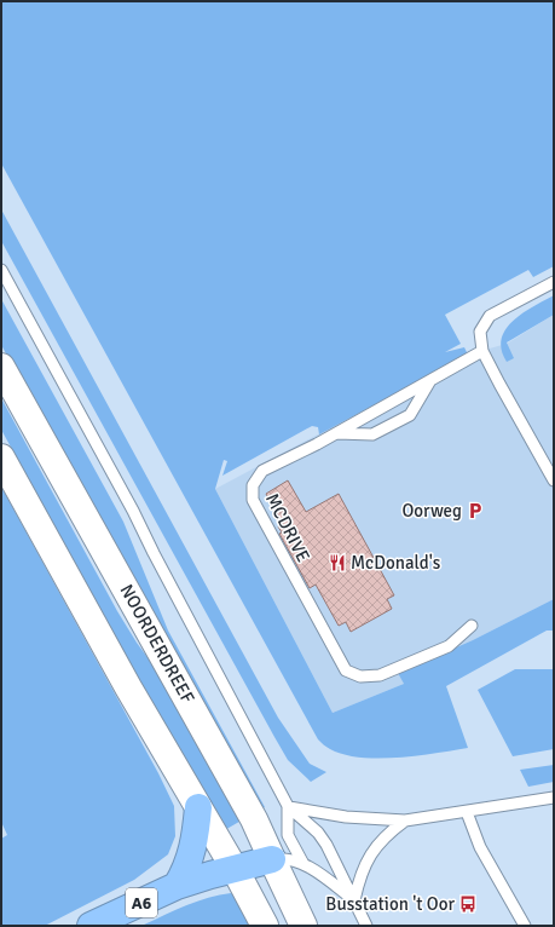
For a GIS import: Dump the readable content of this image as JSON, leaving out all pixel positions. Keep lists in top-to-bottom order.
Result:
{
  "streets": {
    "highway": ["A6"],
    "street": ["NOORDERDREEF"],
    "lane": ["MCDRIVE"]
  },
  "crossings": [
    ["NOORDERDREEF", "A6"]
  ],
  "places": {
    "parking": ["Oorweg"],
    "restaurant": ["McDonald's"],
    "bus stop": ["Busstation 't Oor"]
  }
}
